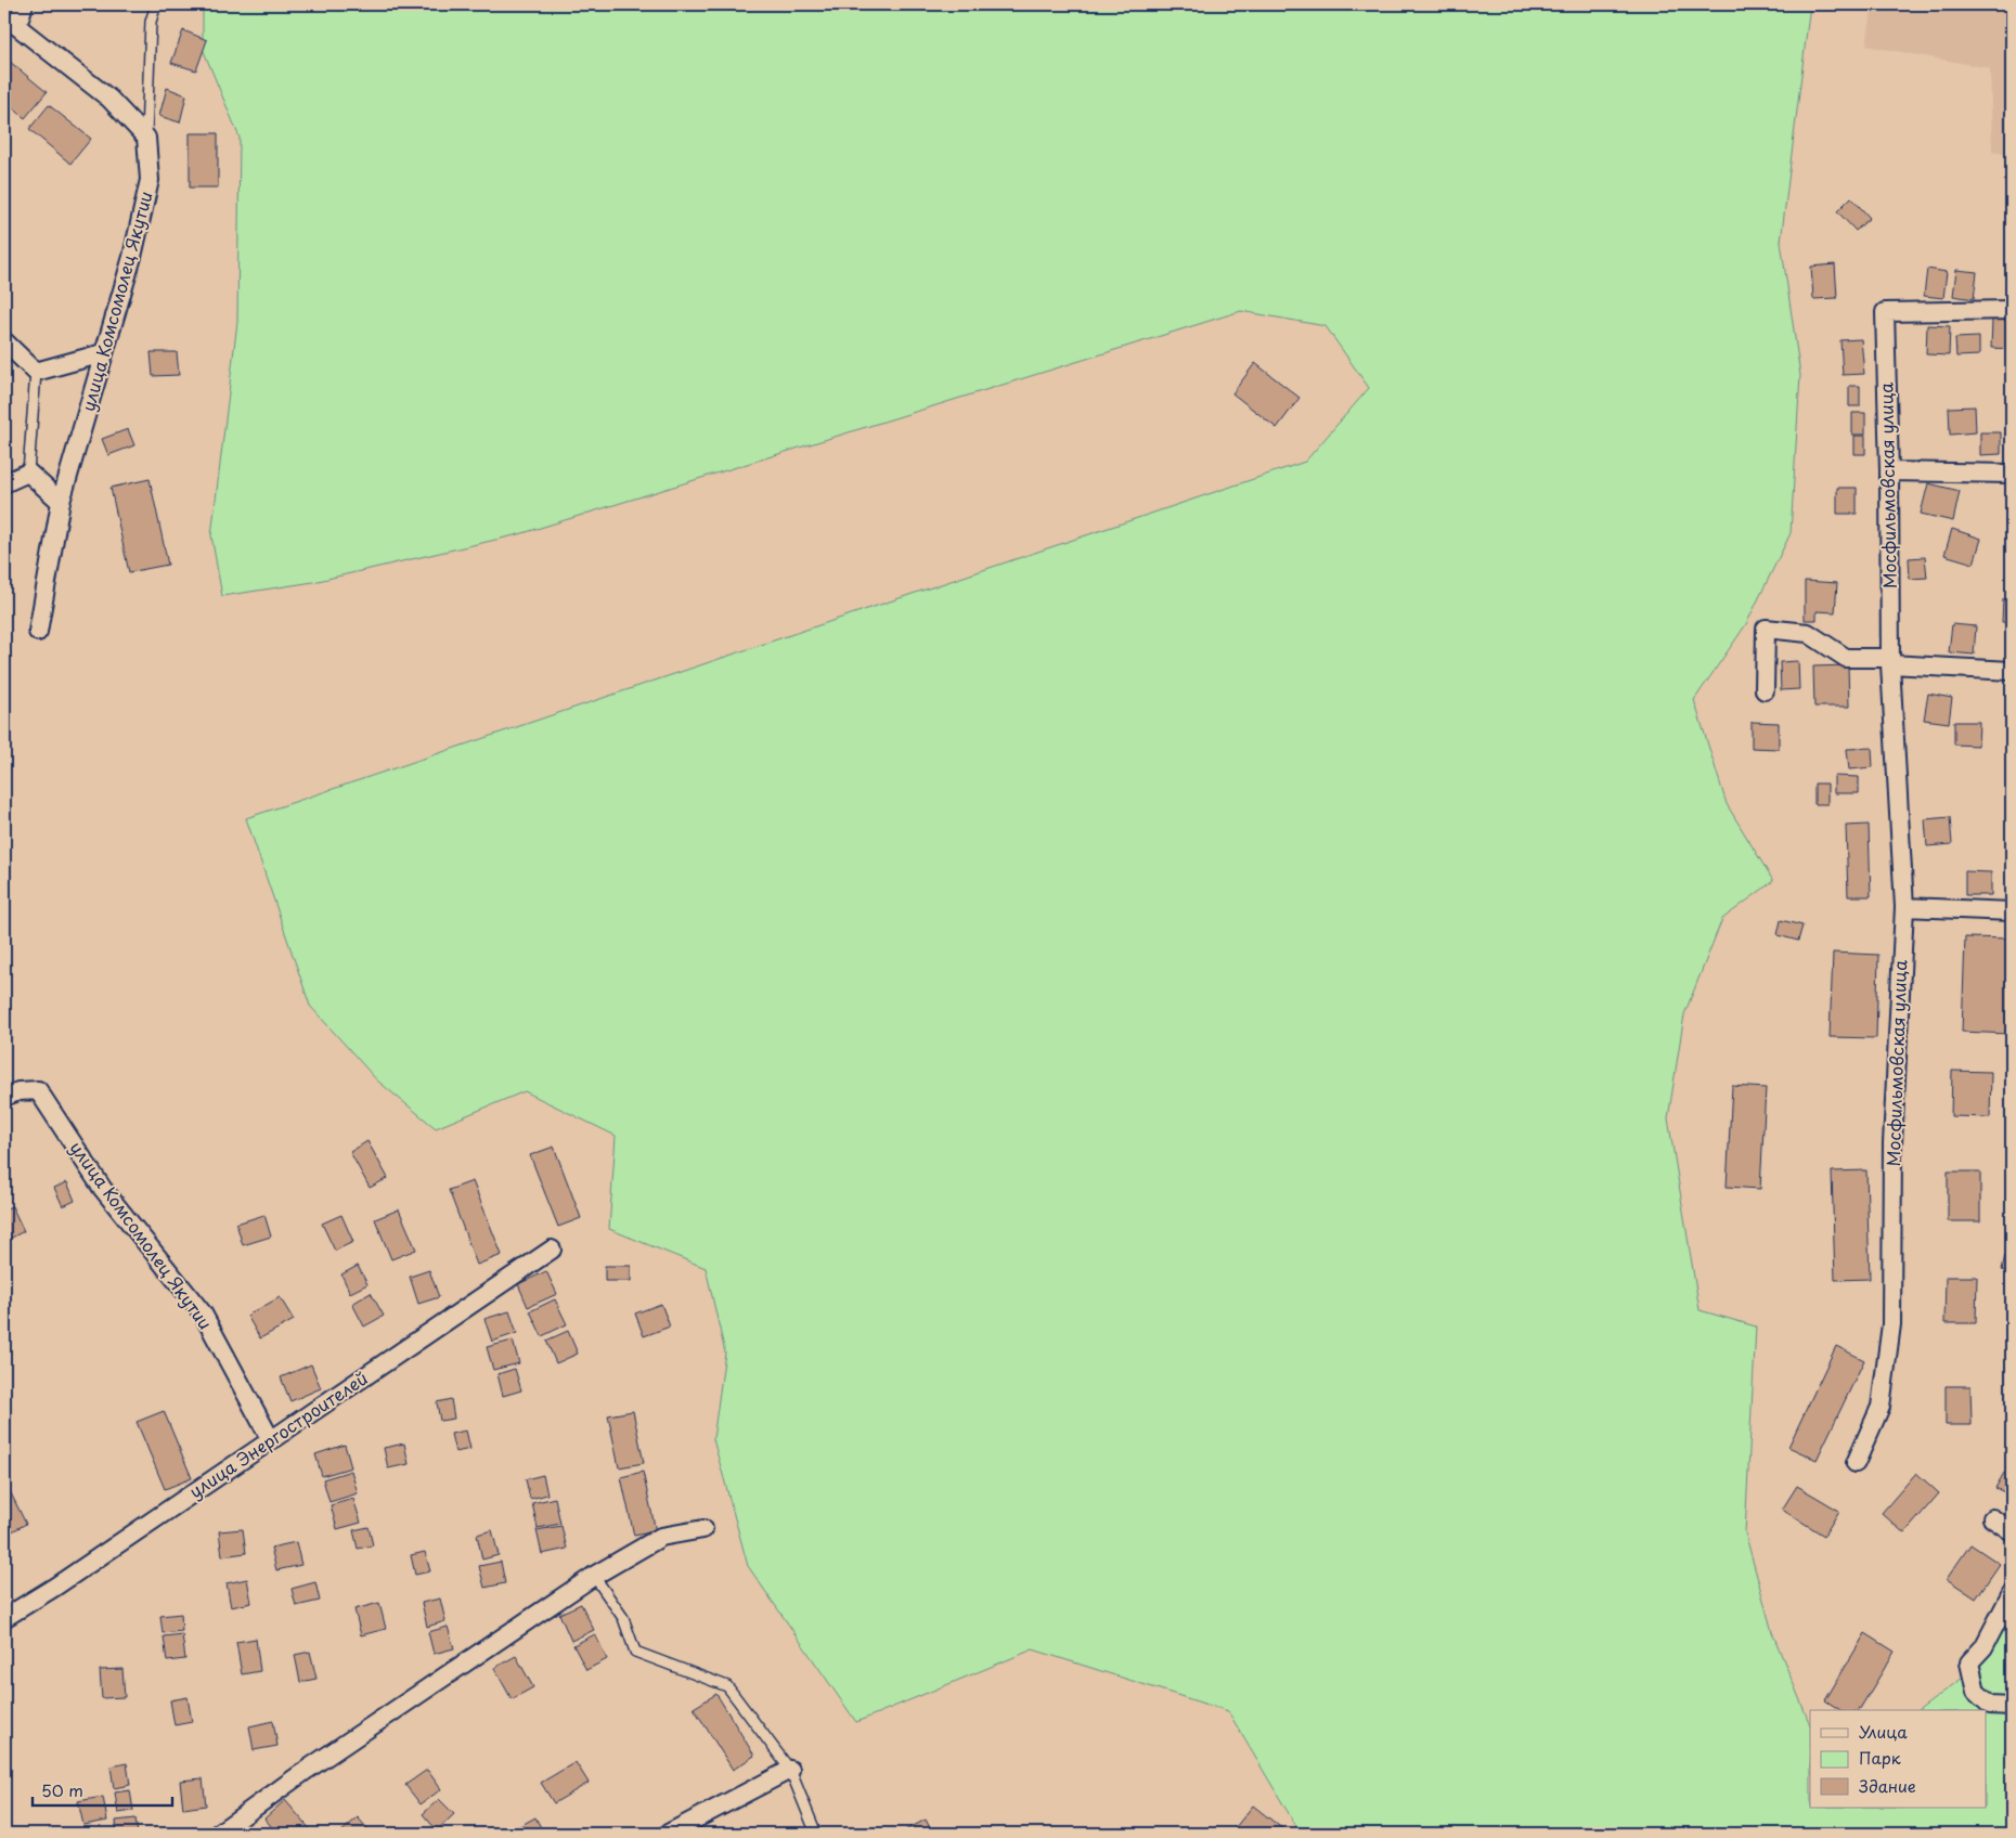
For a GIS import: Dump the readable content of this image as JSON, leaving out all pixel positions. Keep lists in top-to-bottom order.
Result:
{
  "streets": {
    "street": ["улица Комсомолец Якутии", "Мосфильмовская улица", "улица Энергостроителей"]
  },
  "crossings": [
    ["улица Комсомолец Якутии", "улица Энергостроителей"]
  ],
  "legend": ["Улица", "Парк", "Здание"],
  "scale_bar": "50 m"
}
